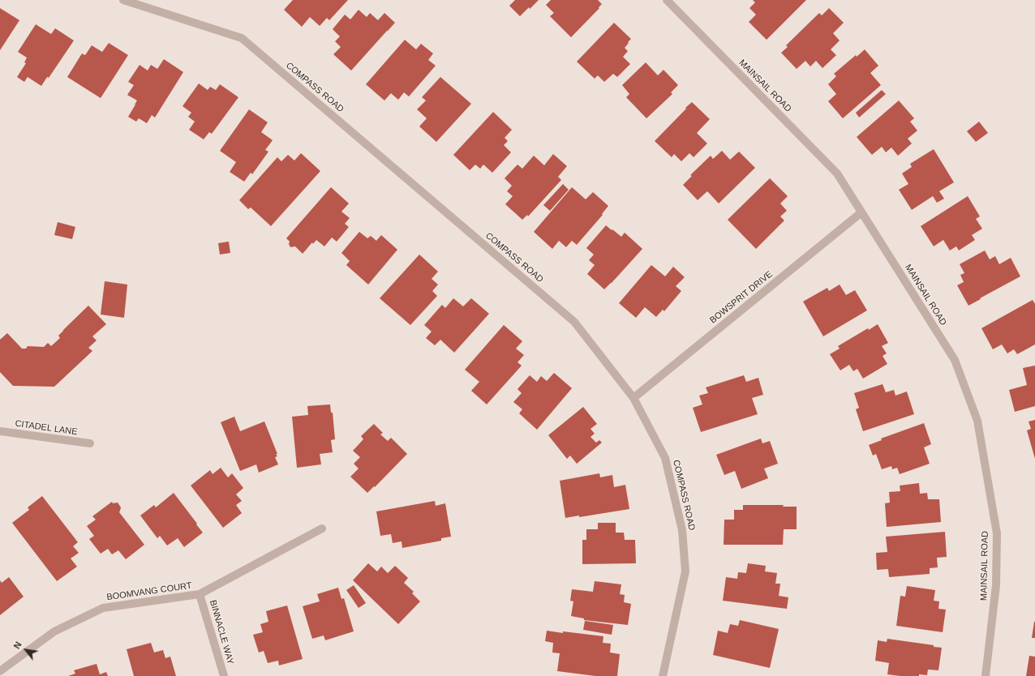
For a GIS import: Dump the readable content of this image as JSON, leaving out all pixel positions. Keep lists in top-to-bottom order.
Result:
{
  "streets": {
    "street": [
      "MAINSAIL ROAD",
      "COMPASS ROAD",
      "BOWSPRIT DRIVE",
      "CITADEL LANE",
      "BOOMVANG COURT",
      "BINNACLE WAY"
    ]
  },
  "crossings": [
    ["MAINSAIL ROAD", "BOWSPRIT DRIVE"],
    ["COMPASS ROAD", "BOWSPRIT DRIVE"],
    ["BOOMVANG COURT", "BINNACLE WAY"]
  ],
  "north": "top left"
}
